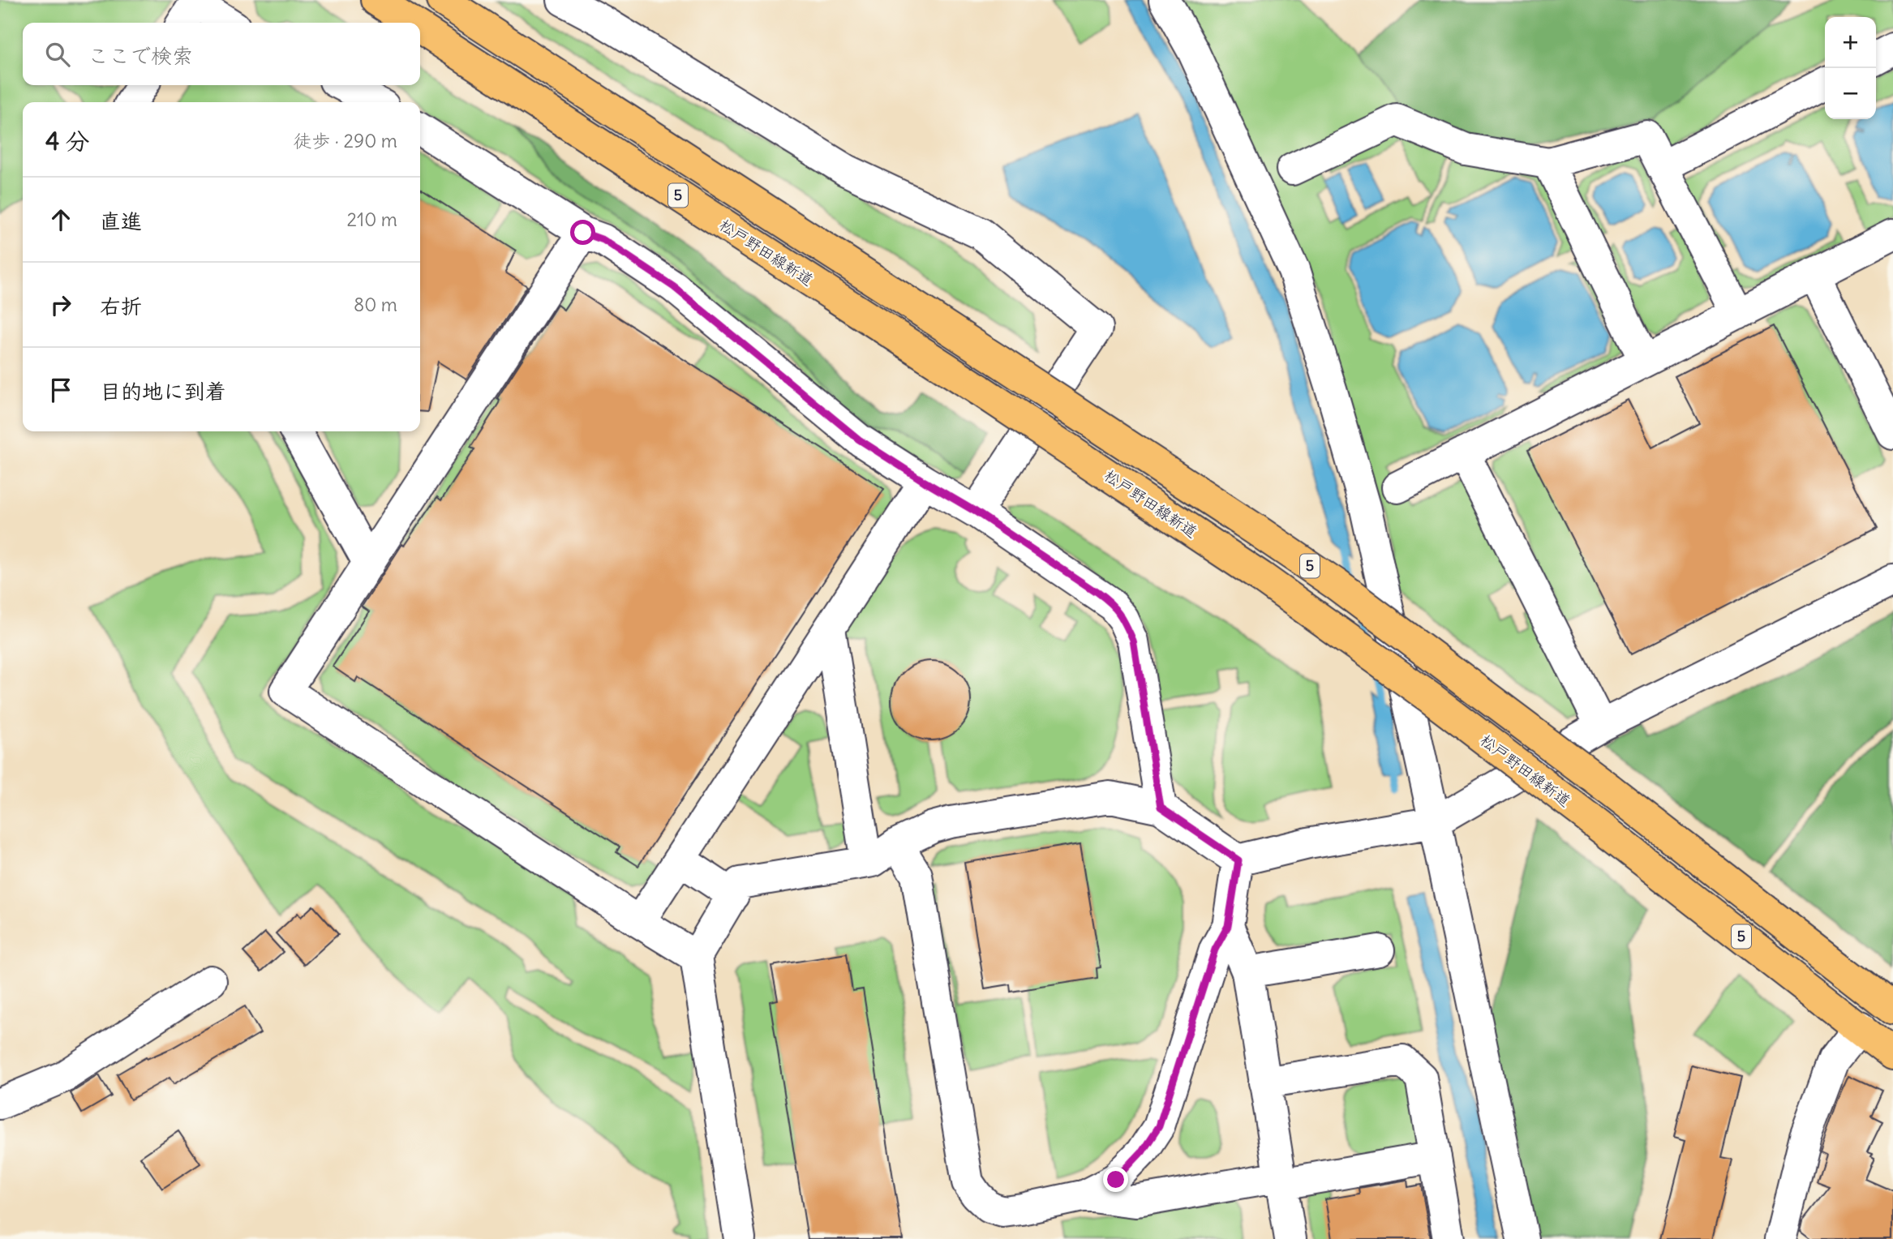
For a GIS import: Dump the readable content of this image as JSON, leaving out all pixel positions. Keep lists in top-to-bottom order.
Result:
{
  "streets": {
    "main road": ["5", "松戸野田線新道"]
  },
  "page": {
    "map_buttons": ["+", "−"],
    "search": "ここで検索",
    "heading": ["4 分", "徒歩 · 290 m"],
    "list": [
      ["直進", "210 m"],
      ["右折", "80 m"],
      "目的地に到着"
    ]
  }
}
